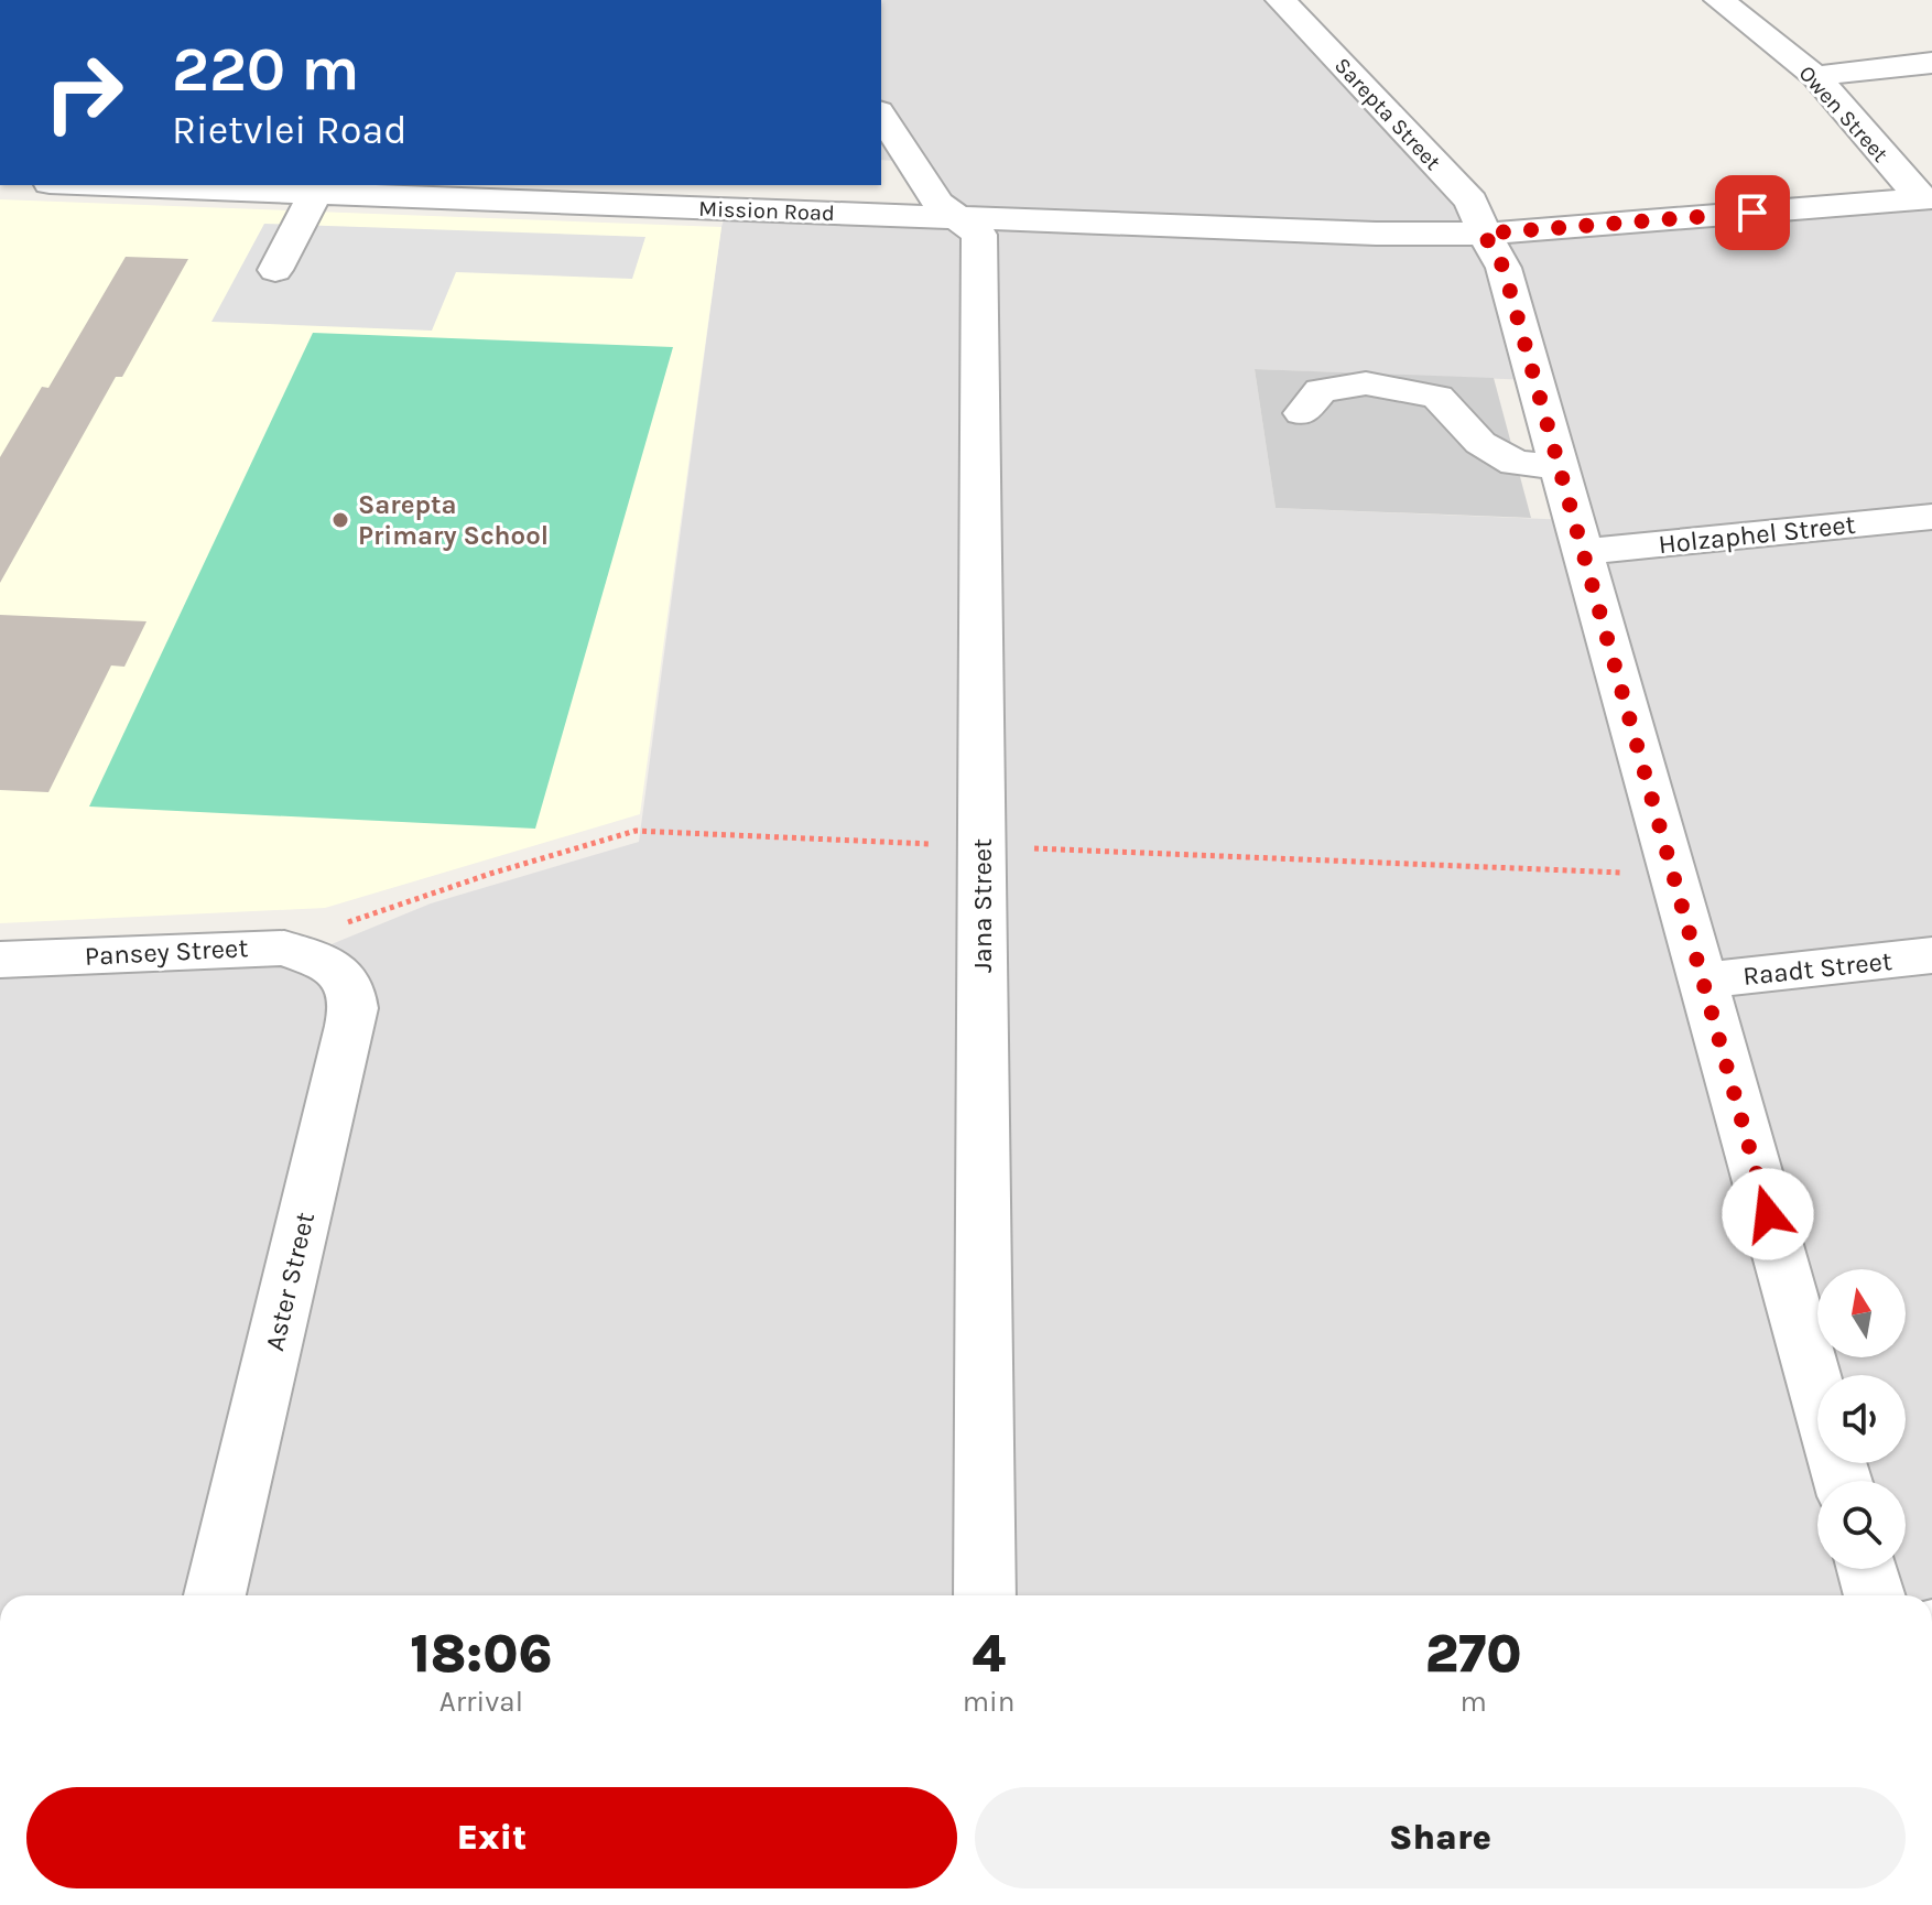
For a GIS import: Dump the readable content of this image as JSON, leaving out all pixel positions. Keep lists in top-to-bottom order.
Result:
{
  "streets": {
    "street": [
      "Sarepta Street",
      "Owen Street",
      "Mission Road",
      "Holzaphel Street",
      "Jana Street",
      "Pansey Street",
      "Raadt Street",
      "Aster Street"
    ]
  },
  "crossings": [
    ["Sarepta Street", "Mission Road"],
    ["Sarepta Street", "Holzaphel Street"],
    ["Sarepta Street", "Raadt Street"],
    ["Owen Street", "Mission Road"],
    ["Mission Road", "Jana Street"],
    ["Pansey Street", "Aster Street"]
  ],
  "places": ["Sarepta Primary School"],
  "north": "top",
  "page": {
    "turn": ["220 m", "Rietvlei Road"],
    "eta": [
      "18:06",
      "Arrival",
      "4",
      "min",
      "270",
      "m"
    ],
    "buttons": ["Exit", "Share"]
  }
}
